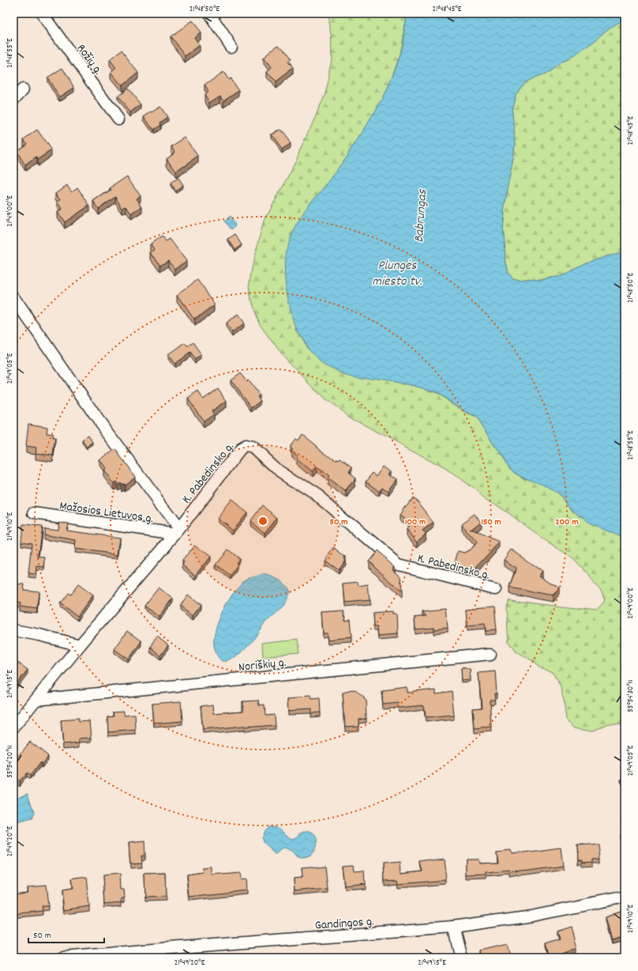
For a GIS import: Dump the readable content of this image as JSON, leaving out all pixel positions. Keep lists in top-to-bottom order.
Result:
{
  "streets": {
    "street": [
      "Rožių g.",
      "K. Pabedinsko g.",
      "Mažosios Lietuvos g.",
      "Noriškių g.",
      "Gandingos g."
    ]
  },
  "crossings": [
    ["K. Pabedinsko g.", "Mažosios Lietuvos g."],
    ["K. Pabedinsko g.", "Noriškių g."]
  ],
  "water": ["Babrungas", "Plungės miesto tv."],
  "scale_bar": "50 m",
  "coordinates": [
    "21°48'50\"E",
    "21°48'45\"E",
    "21°48'55\"E",
    "21°49'00\"E",
    "21°49'05\"E",
    "21°49'10\"E",
    "21°49'15\"E",
    "55°54'30\"N",
    "55°54'20\"N",
    "21°49'20\"E"
  ],
  "rings": [
    "50 m",
    "100 m",
    "150 m",
    "200 m"
  ]
}
